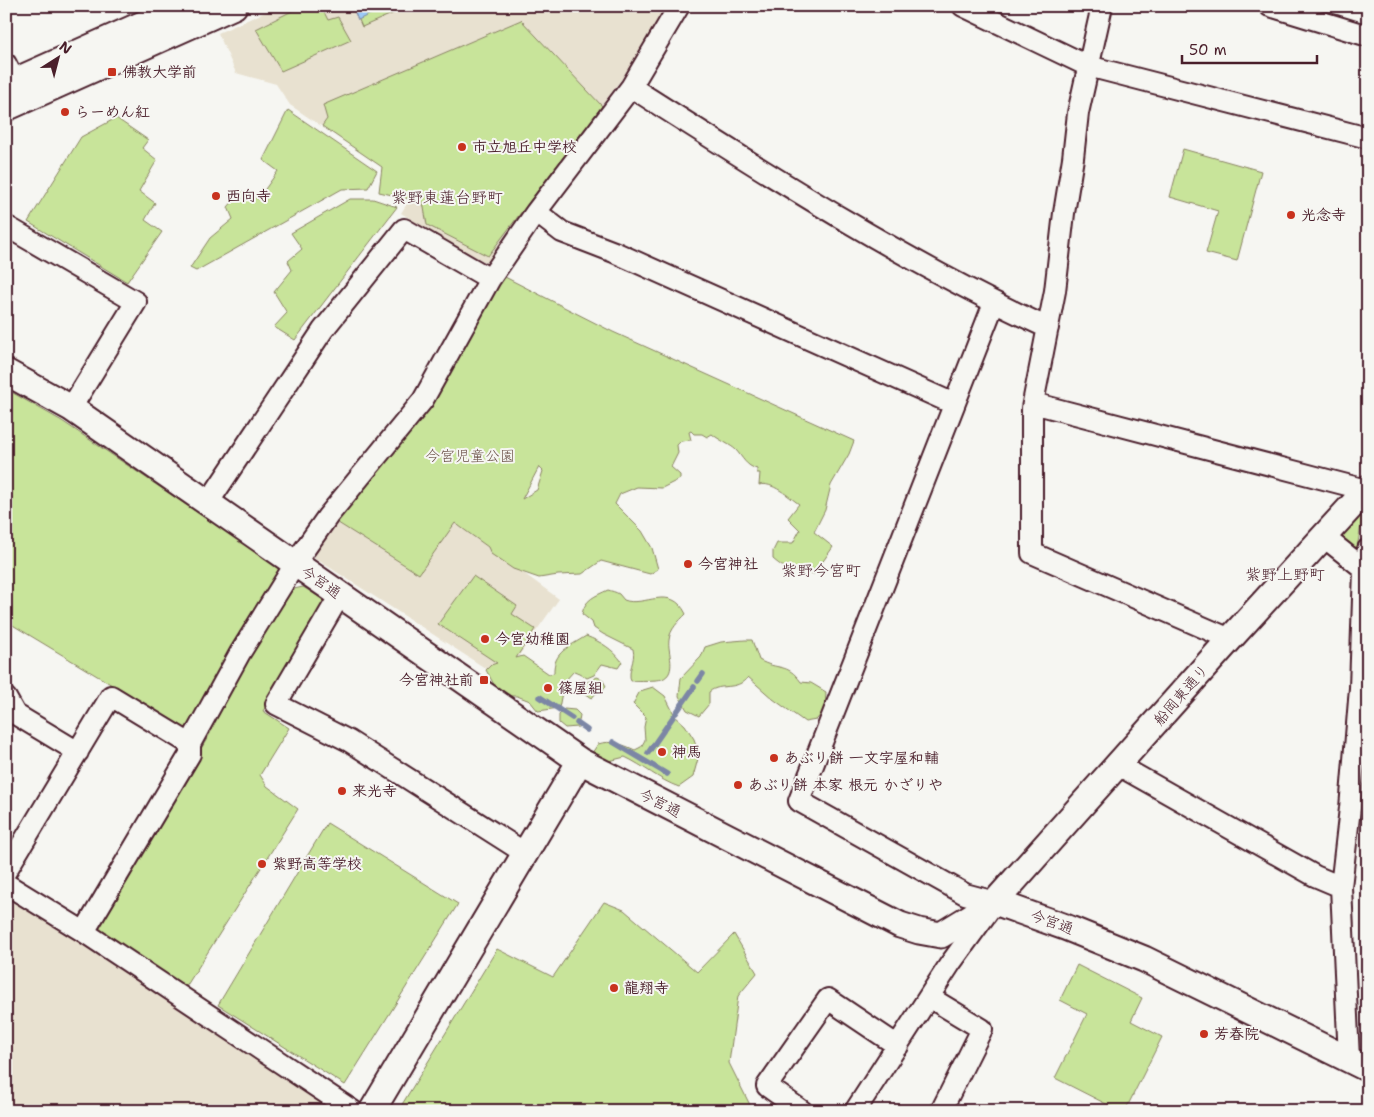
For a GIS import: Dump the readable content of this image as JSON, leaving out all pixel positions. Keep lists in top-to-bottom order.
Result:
{
  "streets": {
    "street": ["今宮通", "船岡東通り"]
  },
  "crossings": [
    ["今宮通", "船岡東通り"]
  ],
  "districts": ["紫野東蓮台野町", "紫野今宮町", "紫野上野町"],
  "parks": ["今宮児童公園"],
  "places": {
    "transit": ["佛教大学前", "今宮神社前"],
    "other": [
      "らーめん紅",
      "市立旭丘中学校",
      "西向寺",
      "光念寺",
      "今宮神社",
      "今宮幼稚園",
      "篠屋組",
      "神馬",
      "あぶり餅 一文字屋和輔",
      "あぶり餅 本家 根元 かざりや",
      "来光寺",
      "紫野高等学校",
      "龍翔寺",
      "芳春院"
    ]
  },
  "scale_bar": "50 m",
  "north": "top right"
}
